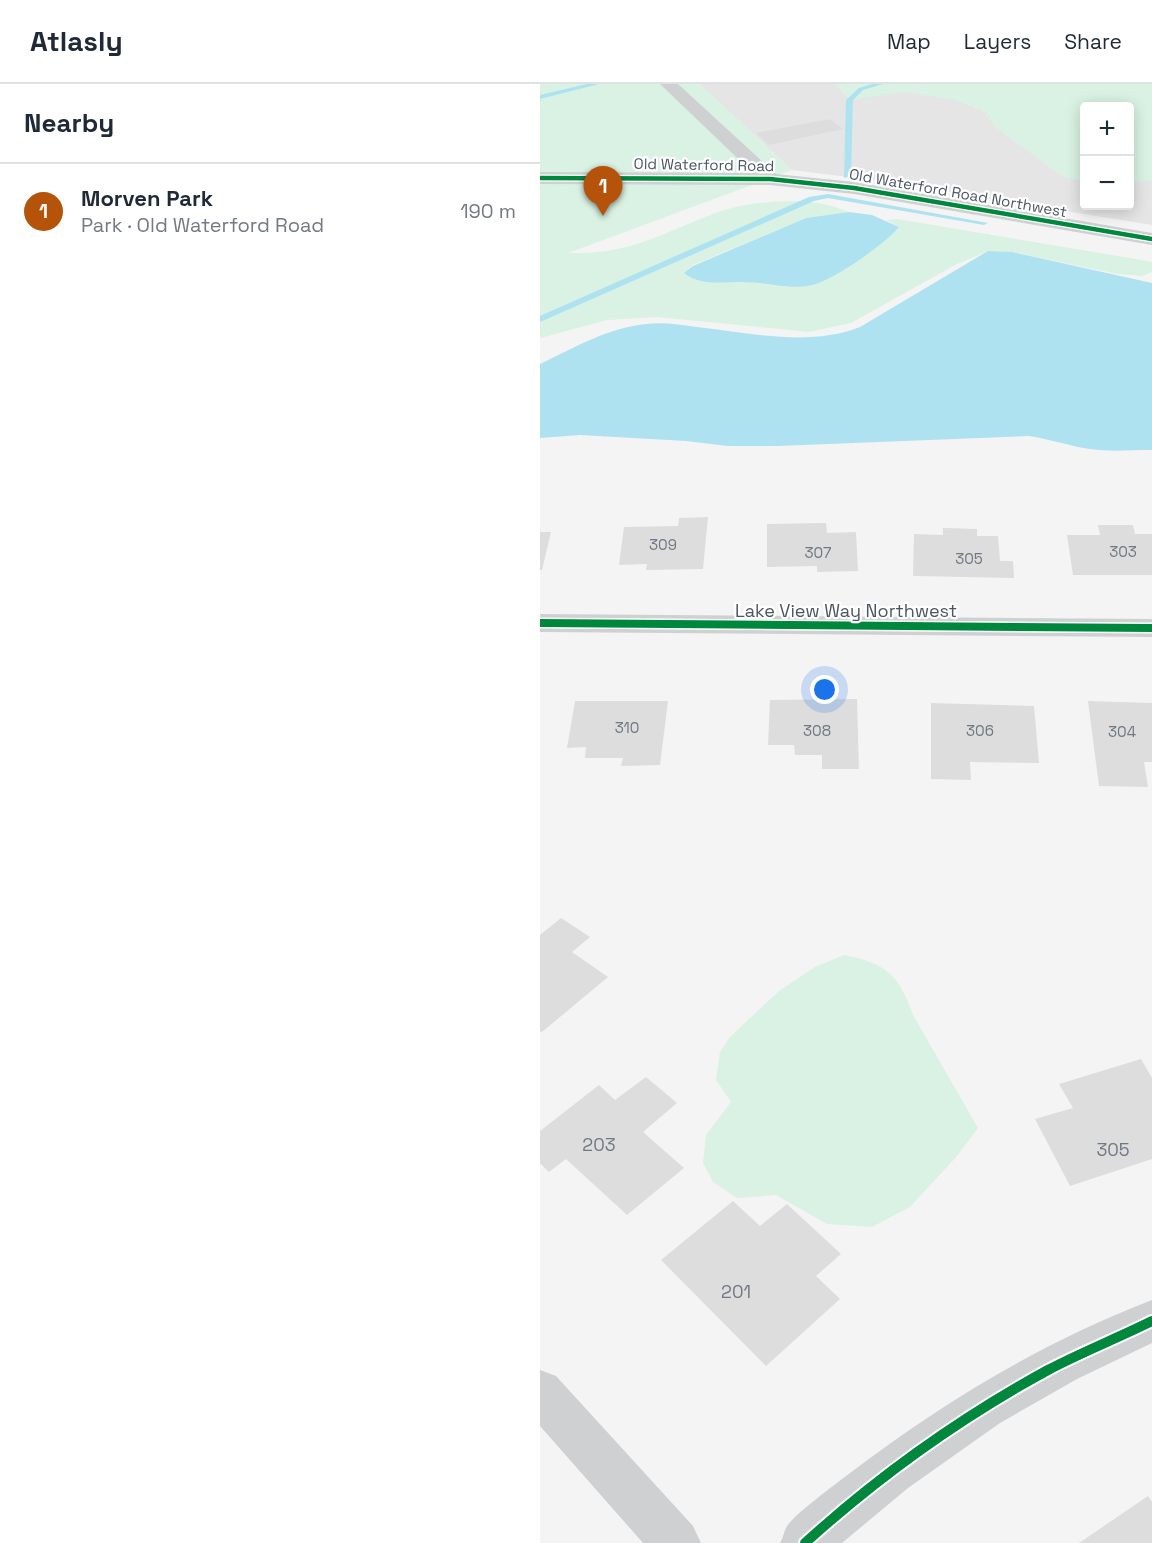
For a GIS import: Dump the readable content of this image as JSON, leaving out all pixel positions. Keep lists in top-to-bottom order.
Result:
{
  "streets": {
    "street": ["Old Waterford Road", "Old Waterford Road Northwest", "Lake View Way Northwest"]
  },
  "crossings": [
    ["Old Waterford Road", "Old Waterford Road Northwest"]
  ],
  "house_numbers": [
    "309",
    "303",
    "307",
    "305",
    "310",
    "308",
    "306",
    "304",
    "203",
    "305",
    "201"
  ],
  "page": {
    "header": "Atlasly",
    "nav": ["Map", "Layers", "Share"],
    "heading": "Nearby",
    "map_buttons": ["+", "−"],
    "list": [
      {
        "mark": "1",
        "name": "Morven Park",
        "note": "Park · Old Waterford Road",
        "value": "190 m"
      }
    ],
    "pins": "1"
  }
}
